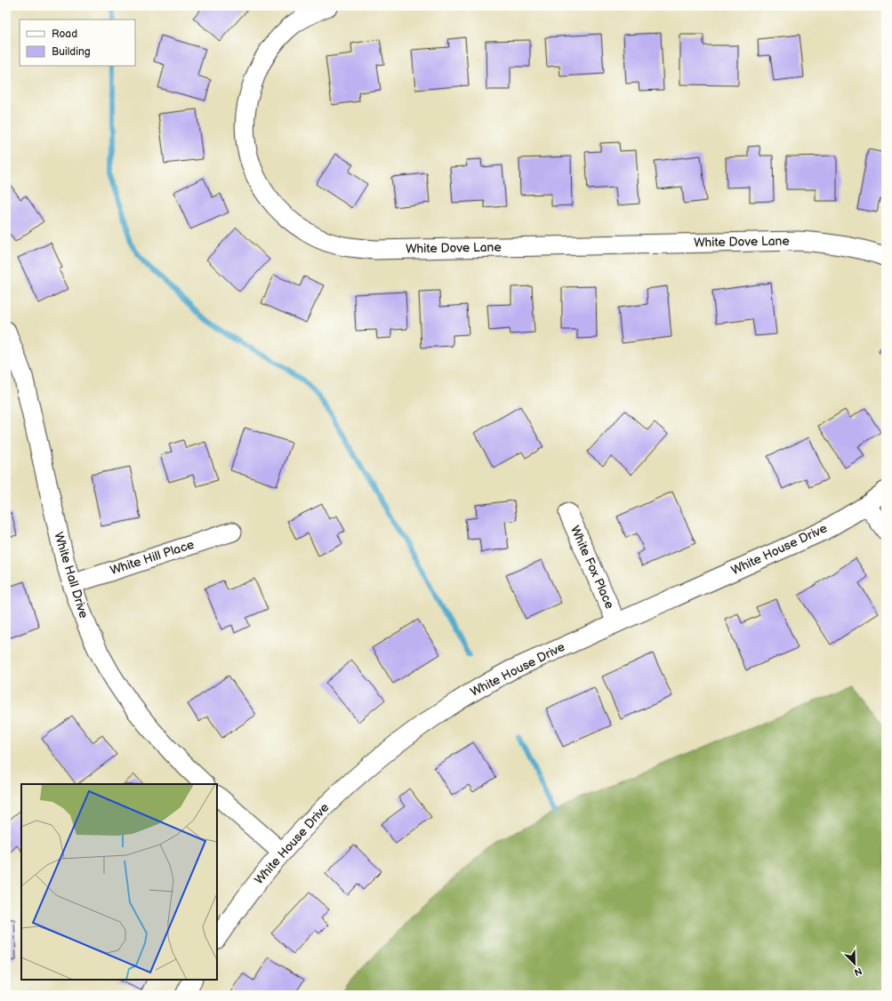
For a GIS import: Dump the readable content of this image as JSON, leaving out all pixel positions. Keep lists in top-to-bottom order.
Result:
{
  "streets": {
    "street": [
      "White Dove Lane",
      "White House Drive",
      "White Hill Place",
      "White Fox Place",
      "White Hall Drive"
    ]
  },
  "crossings": [
    ["White House Drive", "White Fox Place"],
    ["White Hill Place", "White Hall Drive"]
  ],
  "legend": ["Road", "Building"],
  "north": "bottom right"
}
